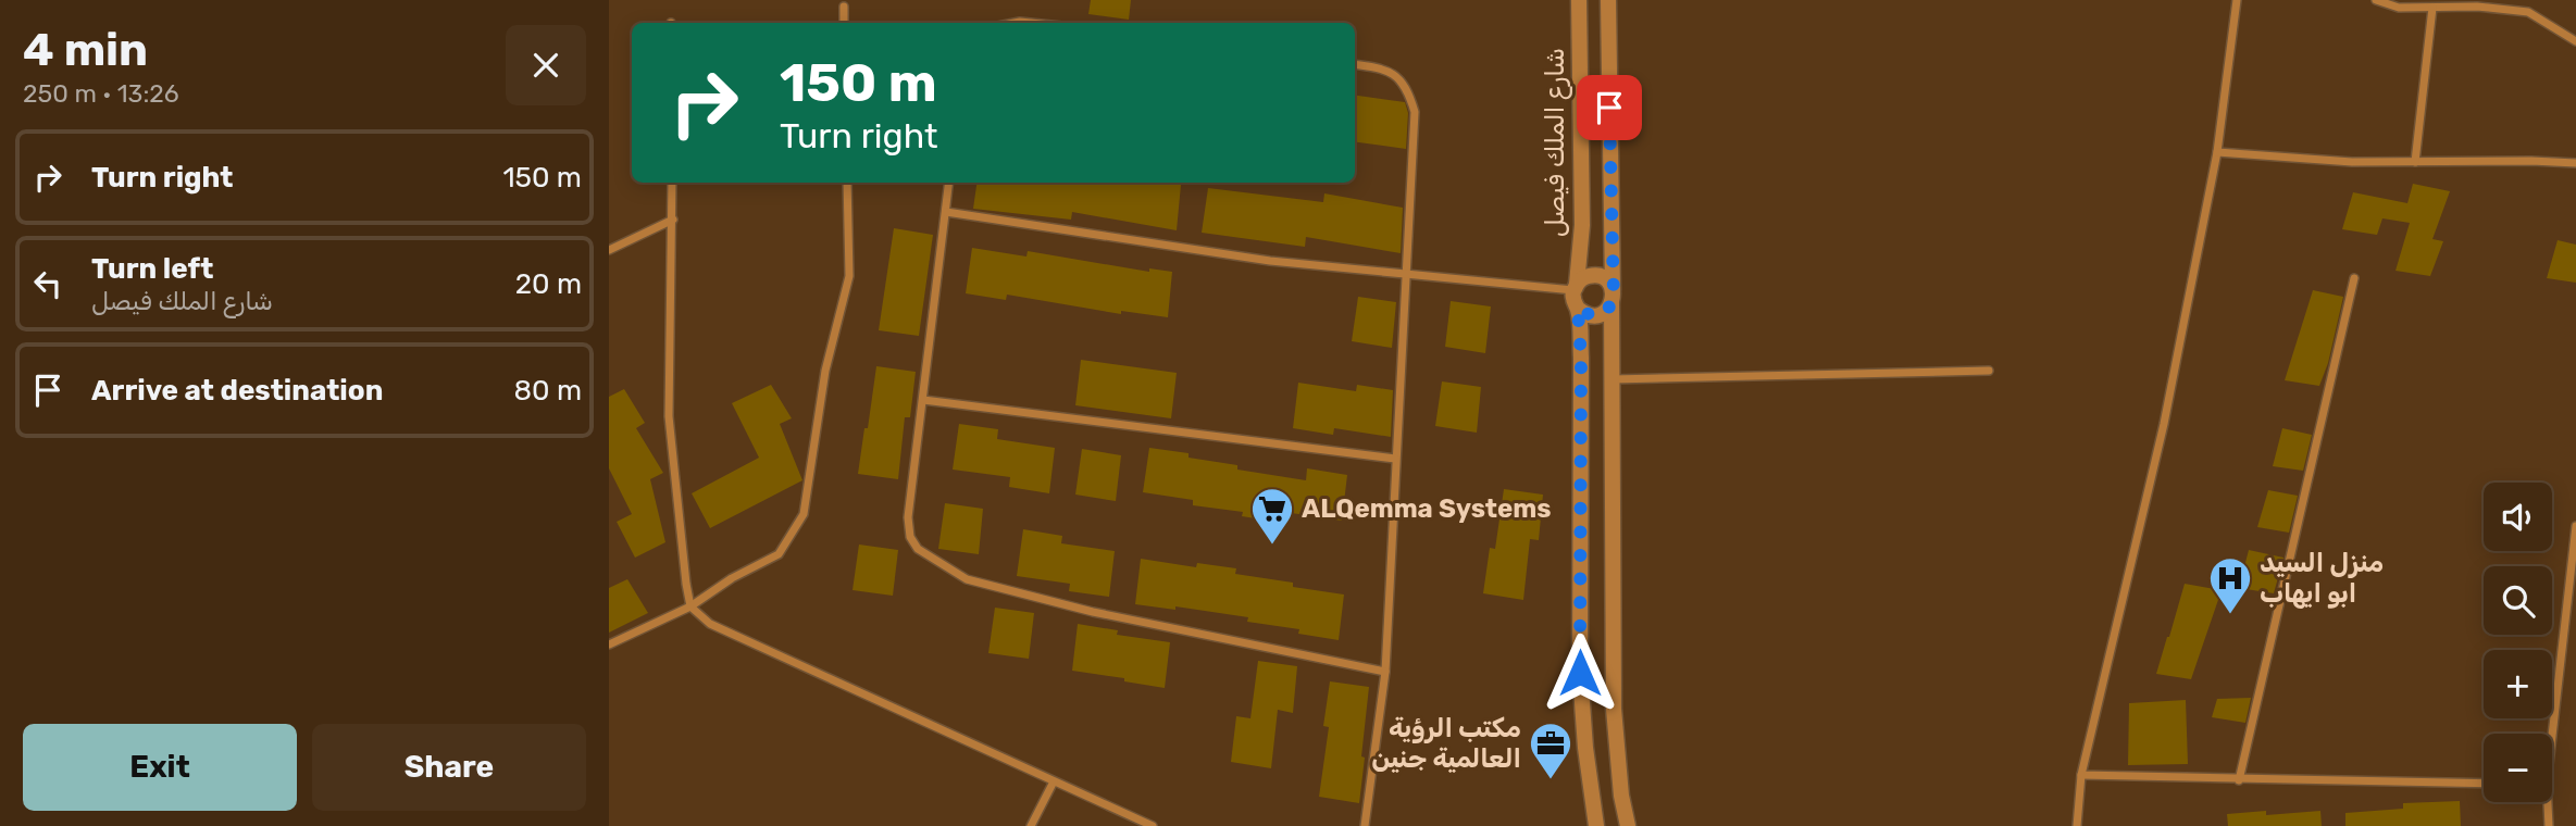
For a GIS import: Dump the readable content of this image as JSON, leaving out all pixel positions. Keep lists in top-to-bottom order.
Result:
{
  "streets": {
    "main road": ["شارع الملك فيصل"]
  },
  "places": {
    "supermarket": ["ALQemma Systems"],
    "hospital": ["منزل السيد ابو ايهاب"],
    "office": ["مكتب الرؤية العالمية جنين"]
  },
  "page": {
    "heading": ["4 min", "250 m · 13:26"],
    "turn": ["150 m", "Turn right"],
    "list": [
      {
        "name": "Turn right",
        "value": "150 m"
      },
      {
        "name": "Turn left",
        "note": "شارع الملك فيصل",
        "value": "20 m"
      },
      {
        "name": "Arrive at destination",
        "value": "80 m"
      }
    ],
    "map_buttons": ["+", "−"],
    "buttons": ["Exit", "Share"]
  }
}
